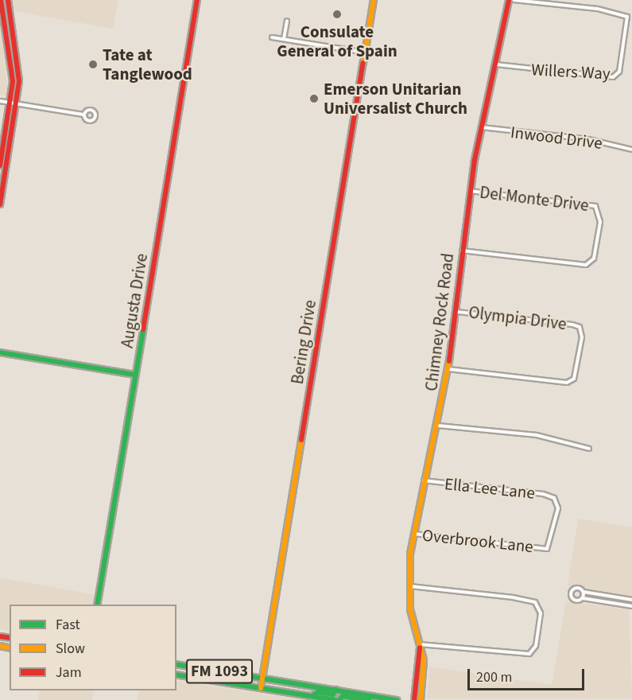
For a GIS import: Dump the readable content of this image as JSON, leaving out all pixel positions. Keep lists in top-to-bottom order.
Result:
{
  "streets": {
    "main road": [
      "Augusta Drive",
      "Chimney Rock Road",
      "Bering Drive",
      "FM 1093"
    ],
    "street": [
      "Willers Way",
      "Inwood Drive",
      "Del Monte Drive",
      "Olympia Drive",
      "Ella Lee Lane",
      "Overbrook Lane"
    ]
  },
  "crossings": [
    ["Willers Way", "Chimney Rock Road"],
    ["Inwood Drive", "Chimney Rock Road"],
    ["Del Monte Drive", "Chimney Rock Road"],
    ["Olympia Drive", "Chimney Rock Road"],
    ["Chimney Rock Road", "Ella Lee Lane"],
    ["Chimney Rock Road", "Overbrook Lane"],
    ["Bering Drive", "FM 1093"],
    ["Ella Lee Lane", "Overbrook Lane"]
  ],
  "places": ["Consulate General of Spain", "Tate at Tanglewood", "Emerson Unitarian Universalist Church"],
  "legend": ["Fast", "Slow", "Jam"],
  "scale_bar": "200 m"
}
